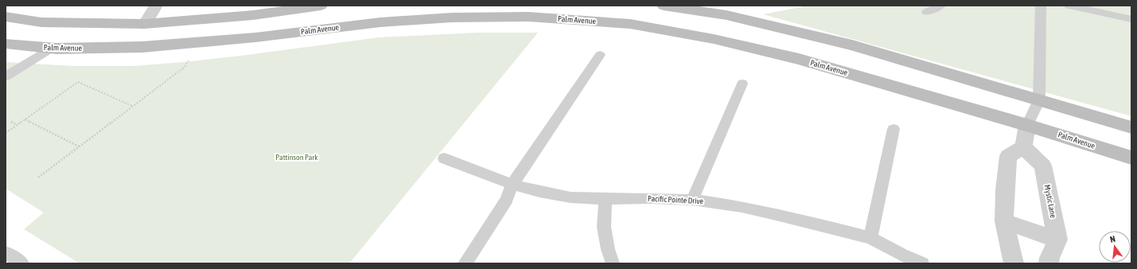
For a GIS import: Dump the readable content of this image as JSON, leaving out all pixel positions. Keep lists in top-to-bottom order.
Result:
{
  "streets": {
    "street": ["Palm Avenue", "Mystic Lane"],
    "lane": ["Pacific Pointe Drive"]
  },
  "parks": ["Pattinson Park"],
  "north": "top"
}
